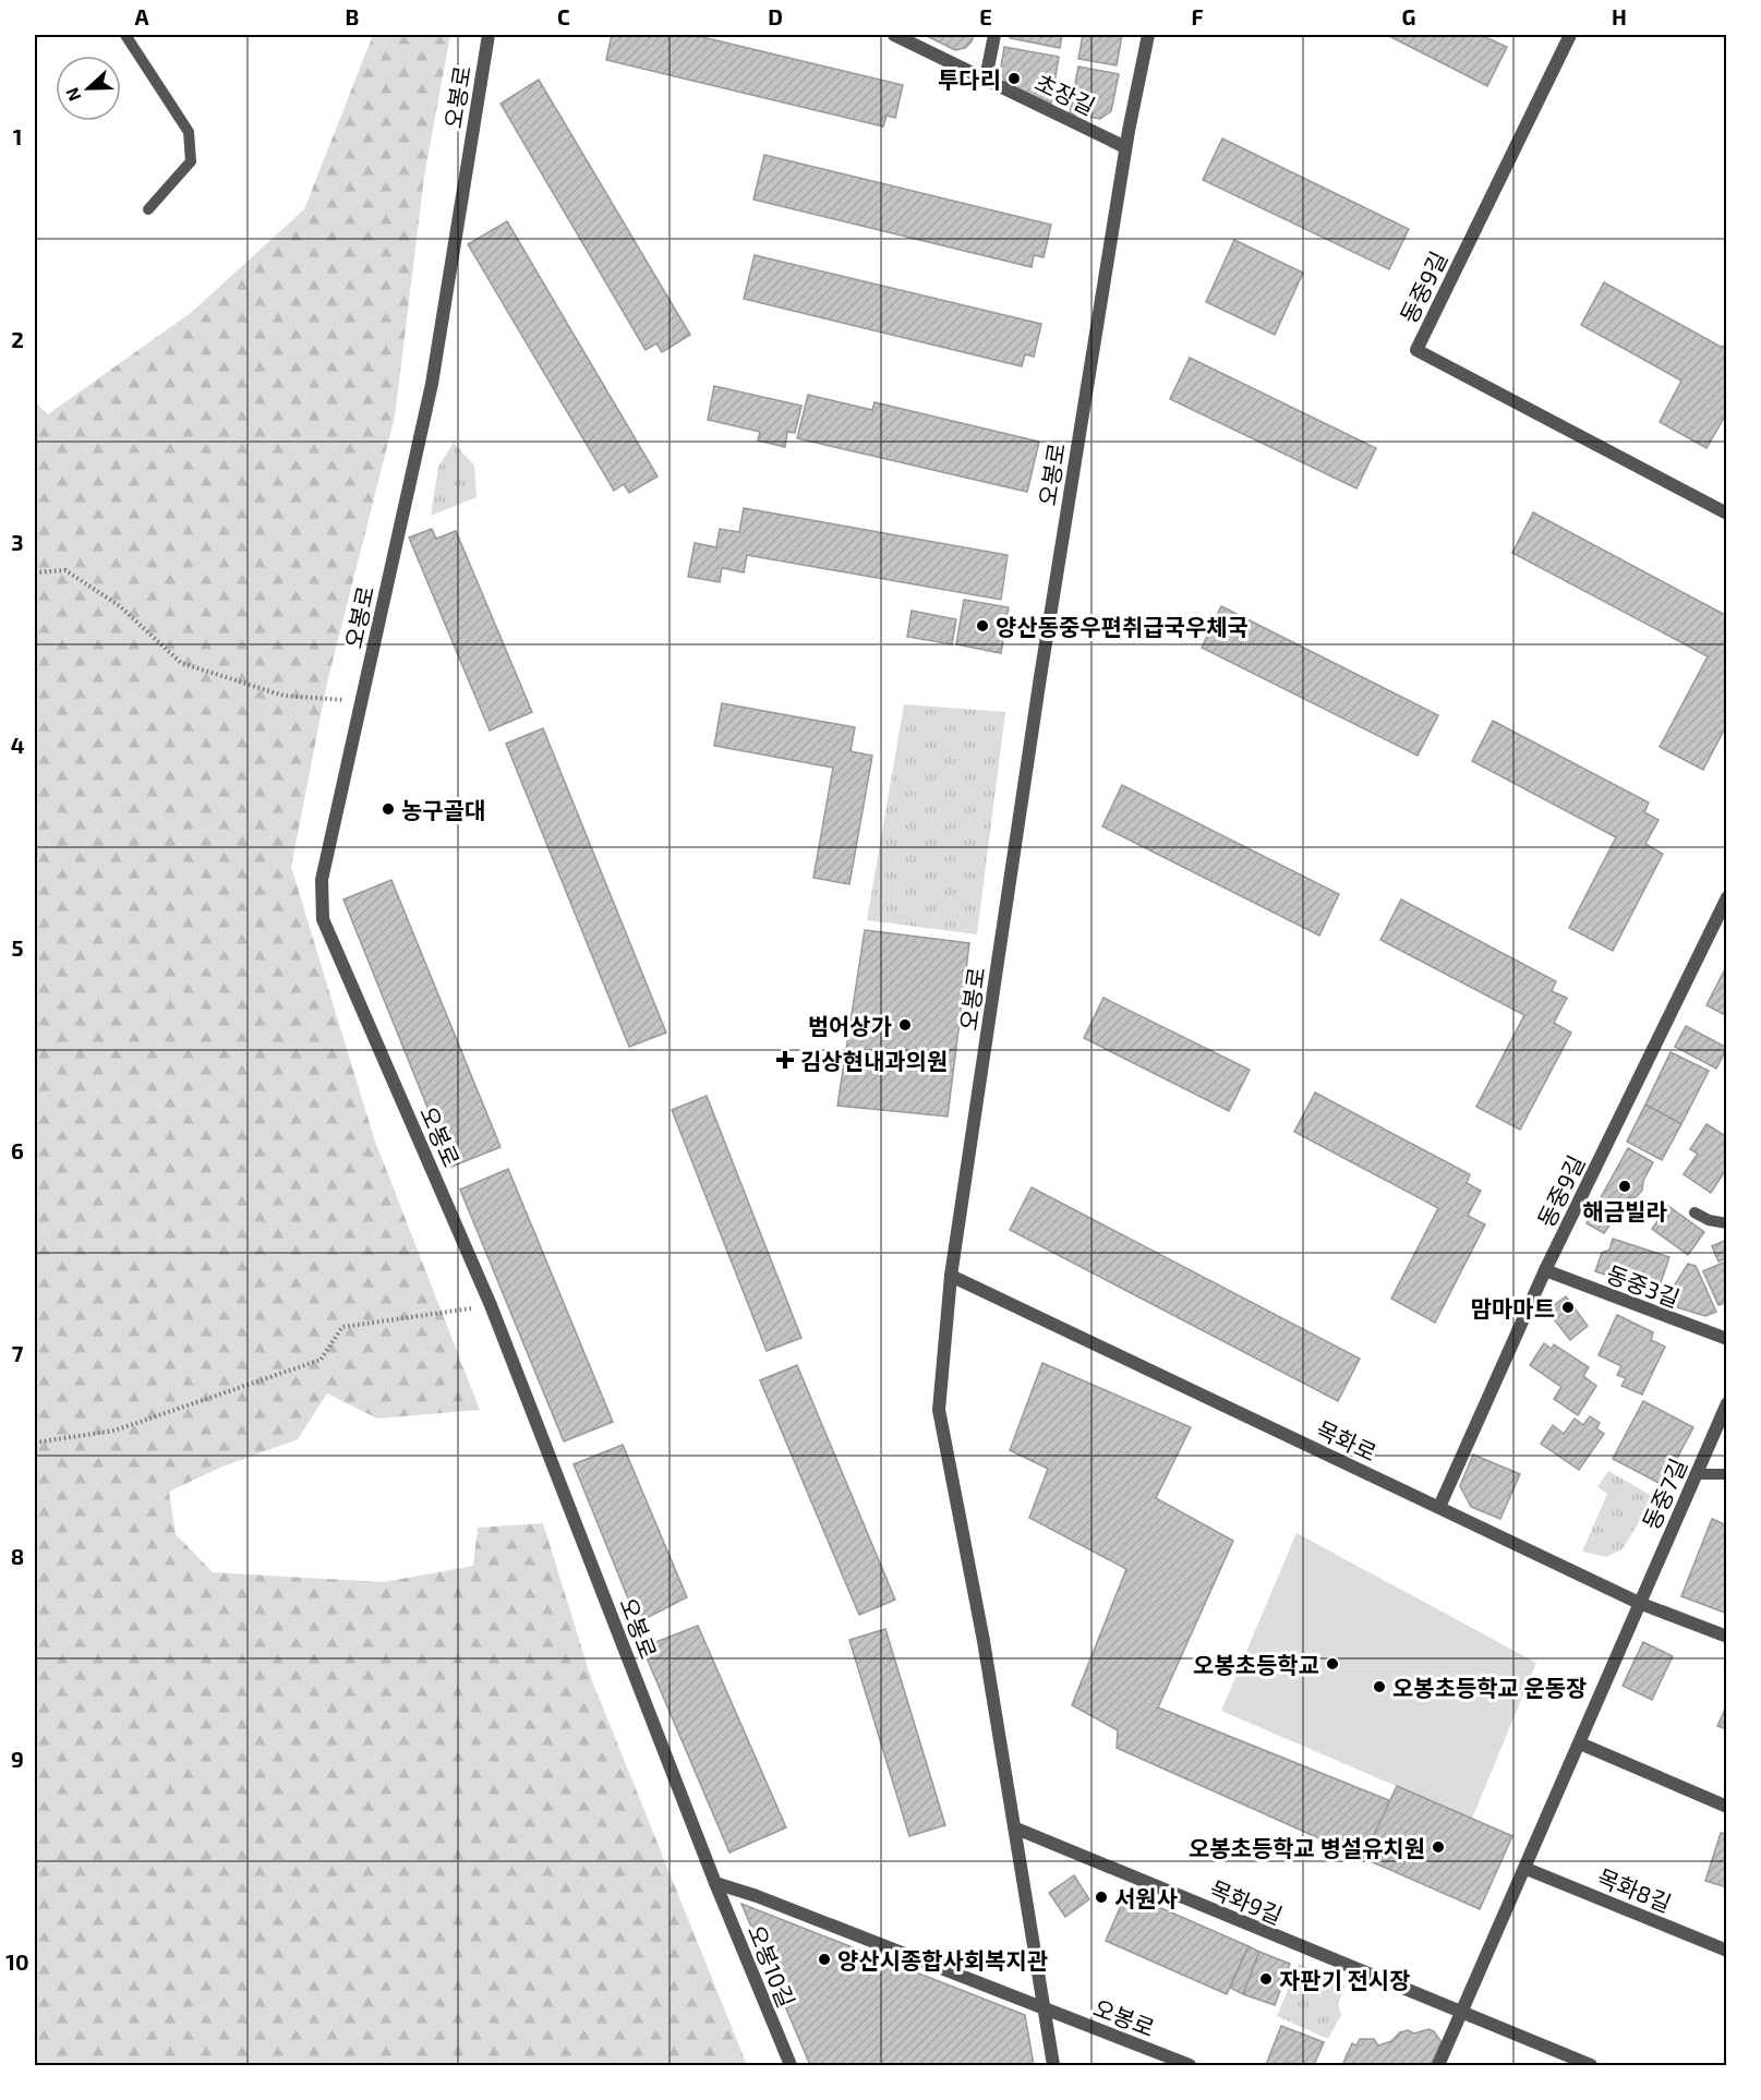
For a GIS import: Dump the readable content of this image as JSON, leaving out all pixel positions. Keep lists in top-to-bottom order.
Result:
{
  "streets": {
    "street": [
      "초장길",
      "오봉로",
      "동중9길",
      "동중3길",
      "목화로",
      "동중7길",
      "목화8길",
      "목화9길",
      "오봉10길"
    ]
  },
  "crossings": [
    ["초장길", "오봉로"],
    ["오봉로", "목화로"],
    ["오봉로", "목화9길"],
    ["오봉로", "오봉10길"],
    ["동중9길", "동중3길"],
    ["동중9길", "목화로"],
    ["목화로", "동중7길"]
  ],
  "places": {
    "other": [
      "투다리",
      "양산동중우편취급국우체국",
      "농구골대",
      "범어상가",
      "해금빌라",
      "맘마마트",
      "오봉초등학교",
      "오봉초등학교 운동장",
      "오봉초등학교 병설유치원",
      "서원사",
      "양산시종합사회복지관",
      "자판기 전시장"
    ],
    "health": ["김상현내과의원"]
  },
  "north": "left",
  "grid": {
    "columns": [
      "A",
      "B",
      "C",
      "D",
      "E",
      "F",
      "G",
      "H"
    ],
    "rows": [
      "1",
      "2",
      "3",
      "4",
      "5",
      "6",
      "7",
      "8",
      "9",
      "10"
    ]
  }
}
